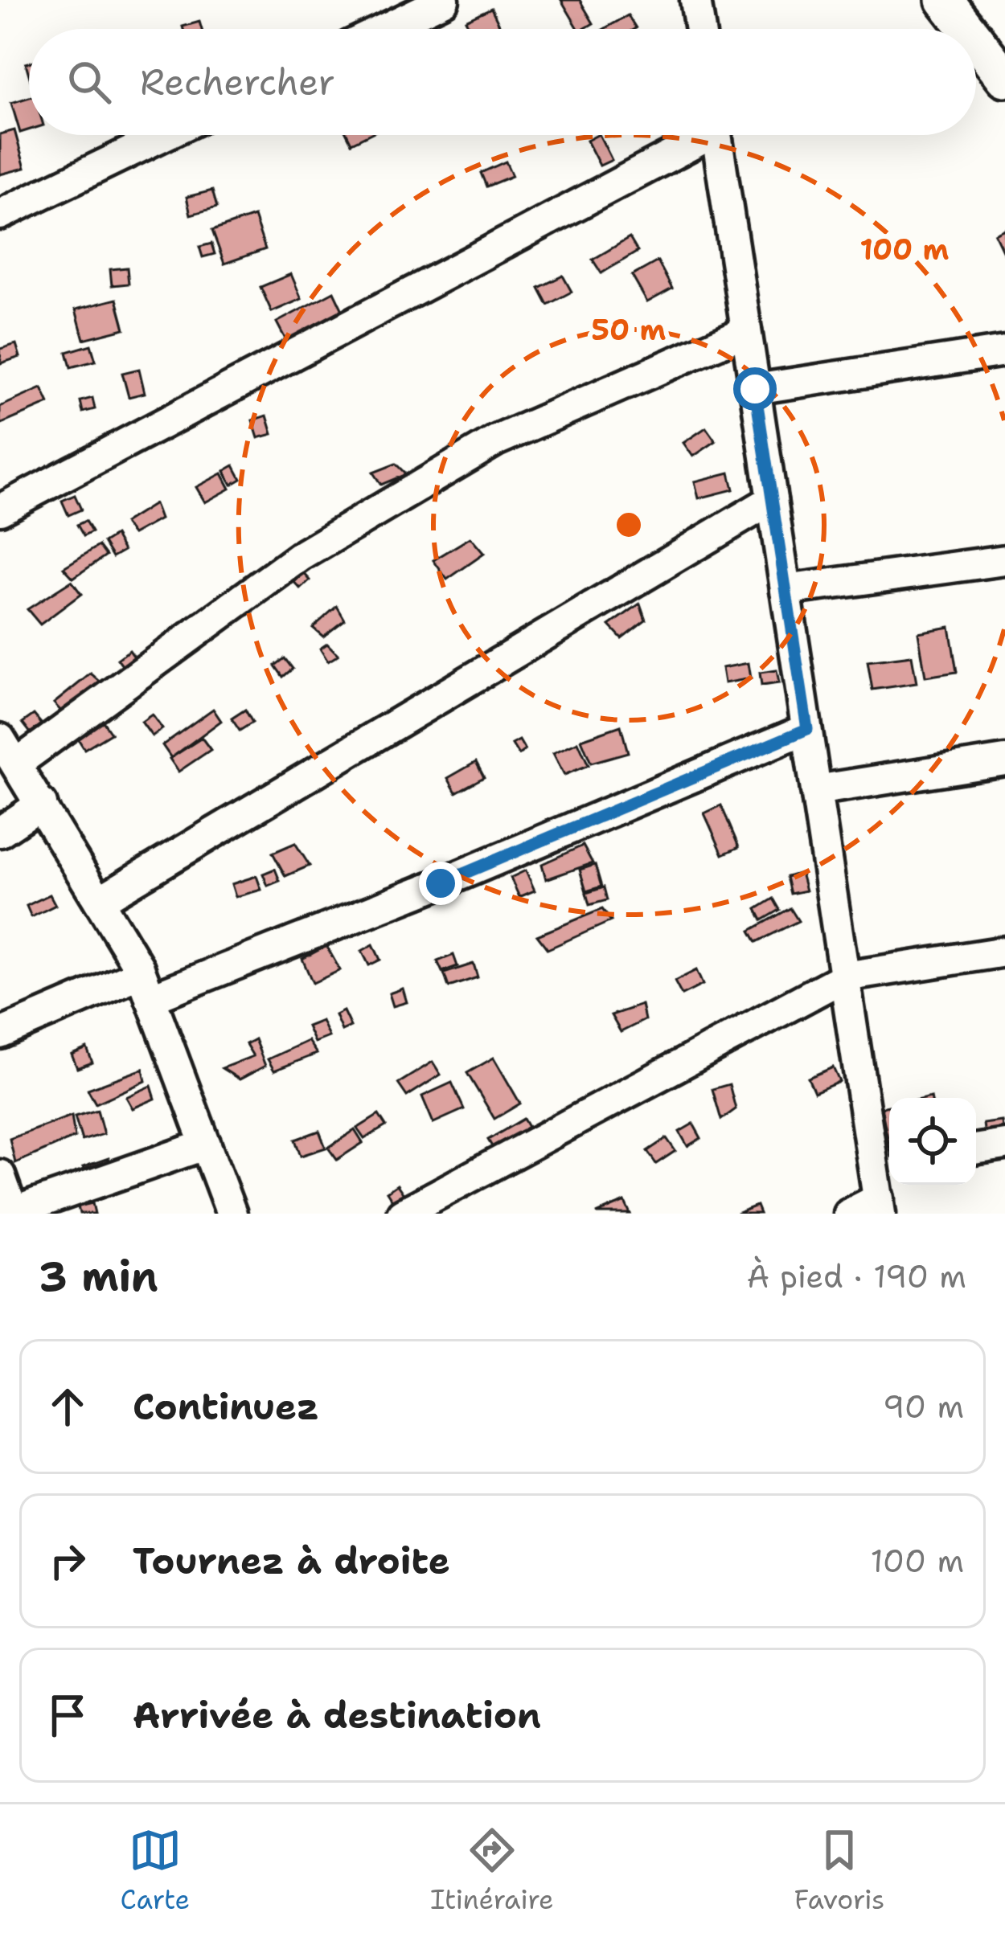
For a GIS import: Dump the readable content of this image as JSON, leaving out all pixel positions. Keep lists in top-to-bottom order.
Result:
{
  "page": {
    "search": "Rechercher",
    "heading": ["3 min", "À pied · 190 m"],
    "list": [
      ["Continuez", "90 m"],
      ["Tournez à droite", "100 m"],
      "Arrivée à destination"
    ],
    "nav": ["Carte", "Itinéraire", "Favoris"]
  },
  "rings": ["100 m", "50 m"]
}
